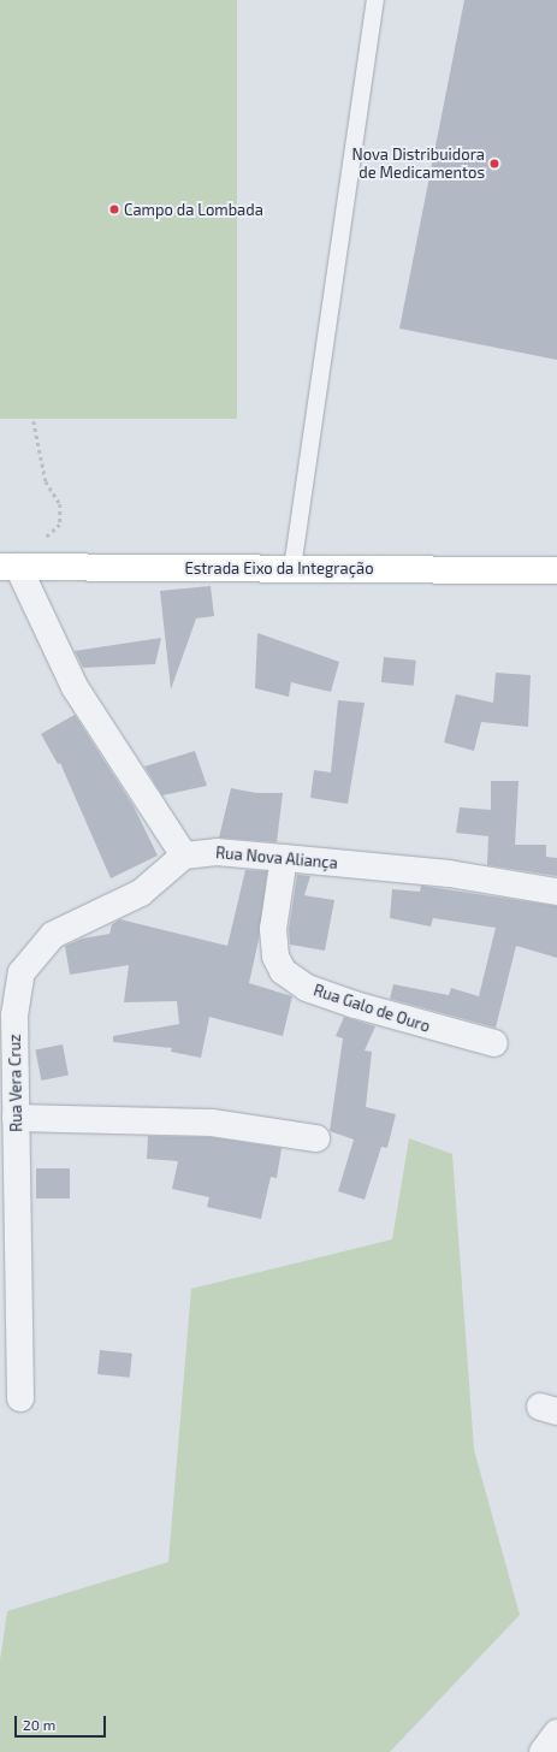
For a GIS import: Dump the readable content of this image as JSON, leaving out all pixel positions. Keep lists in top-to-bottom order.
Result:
{
  "streets": {
    "main road": ["Estrada Eixo da Integração"],
    "street": ["Rua Nova Aliança", "Rua Galo de Ouro", "Rua Vera Cruz"]
  },
  "crossings": [
    ["Rua Nova Aliança", "Rua Galo de Ouro"],
    ["Rua Nova Aliança", "Rua Vera Cruz"]
  ],
  "places": ["Nova Distribuidora de Medicamentos", "Campo da Lombada"],
  "scale_bar": "20 m"
}
